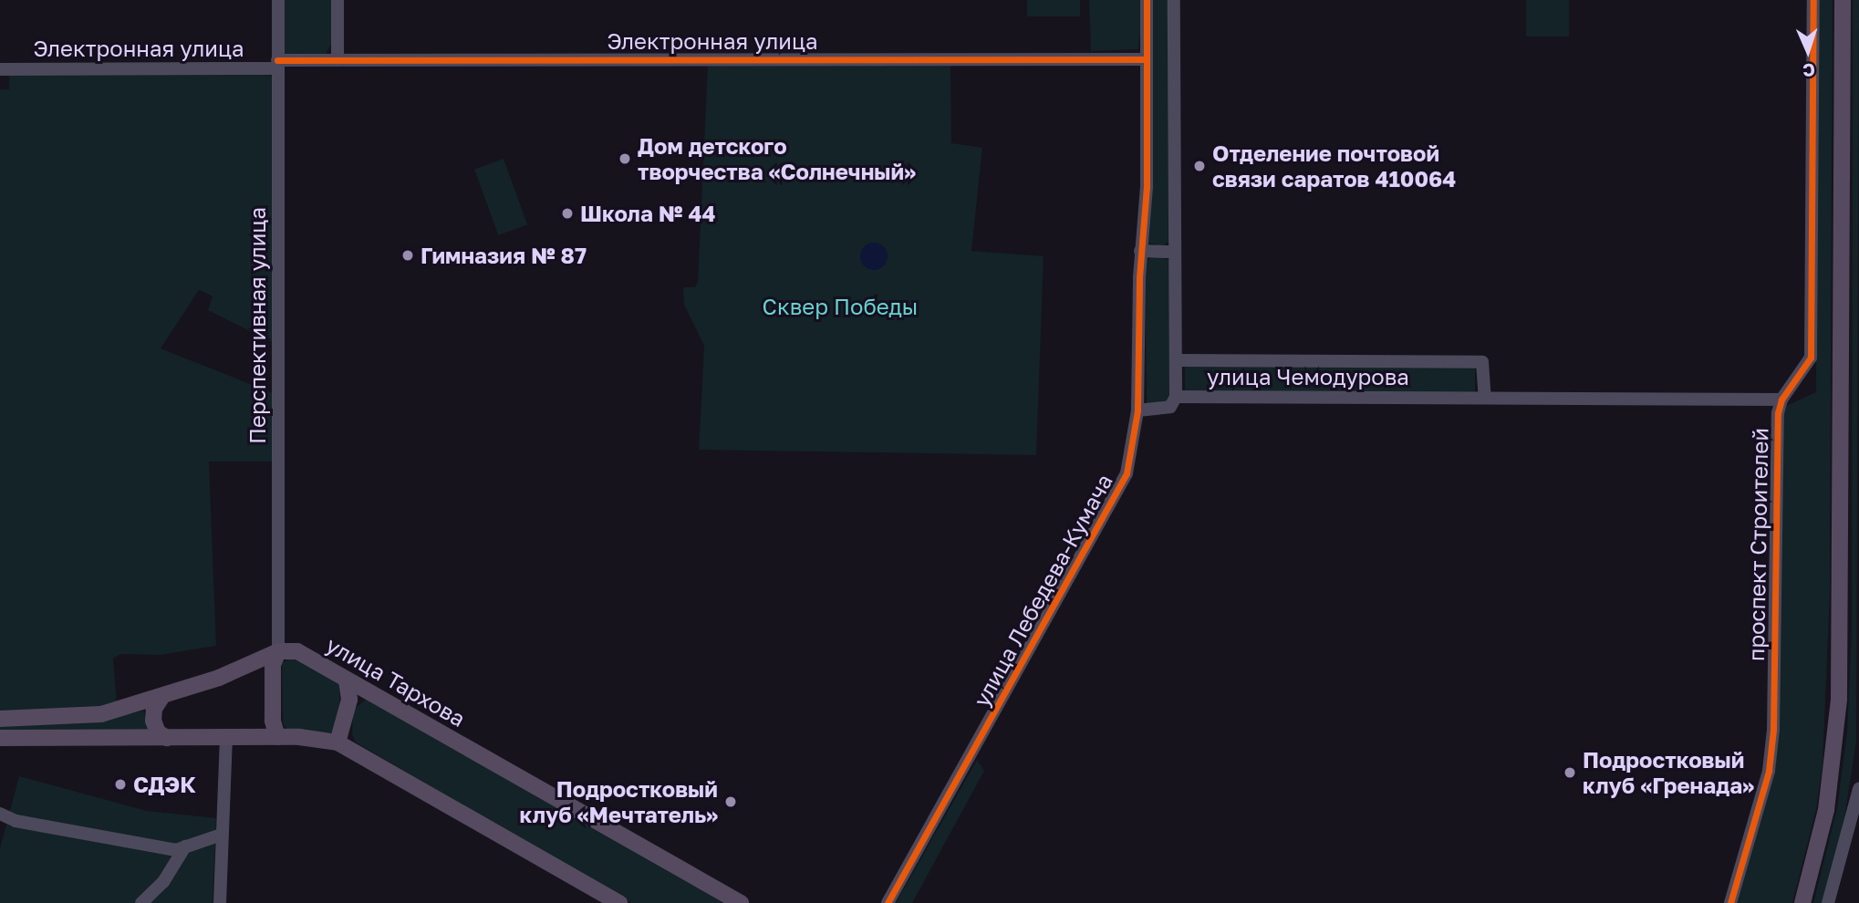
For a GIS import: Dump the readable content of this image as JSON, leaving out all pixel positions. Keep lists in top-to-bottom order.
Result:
{
  "streets": {
    "main road": ["улица Тархова"],
    "street": [
      "Электронная улица",
      "Перспективная улица",
      "улица Чемодурова",
      "проспект Строителей",
      "улица Лебедева-Кумача"
    ]
  },
  "crossings": [
    ["Электронная улица", "Перспективная улица"],
    ["Электронная улица", "улица Лебедева-Кумача"],
    ["Перспективная улица", "улица Тархова"],
    ["улица Чемодурова", "проспект Строителей"],
    ["улица Чемодурова", "улица Лебедева-Кумача"]
  ],
  "parks": ["Сквер Победы"],
  "places": [
    "Дом детского творчества «Солнечный»",
    "Отделение почтовой связи саратов 410064",
    "Школа № 44",
    "Гимназия № 87",
    "Подростковый клуб «Гренада»",
    "СДЭК",
    "Подростковый клуб «Мечтатель»"
  ],
  "north": "bottom"
}
